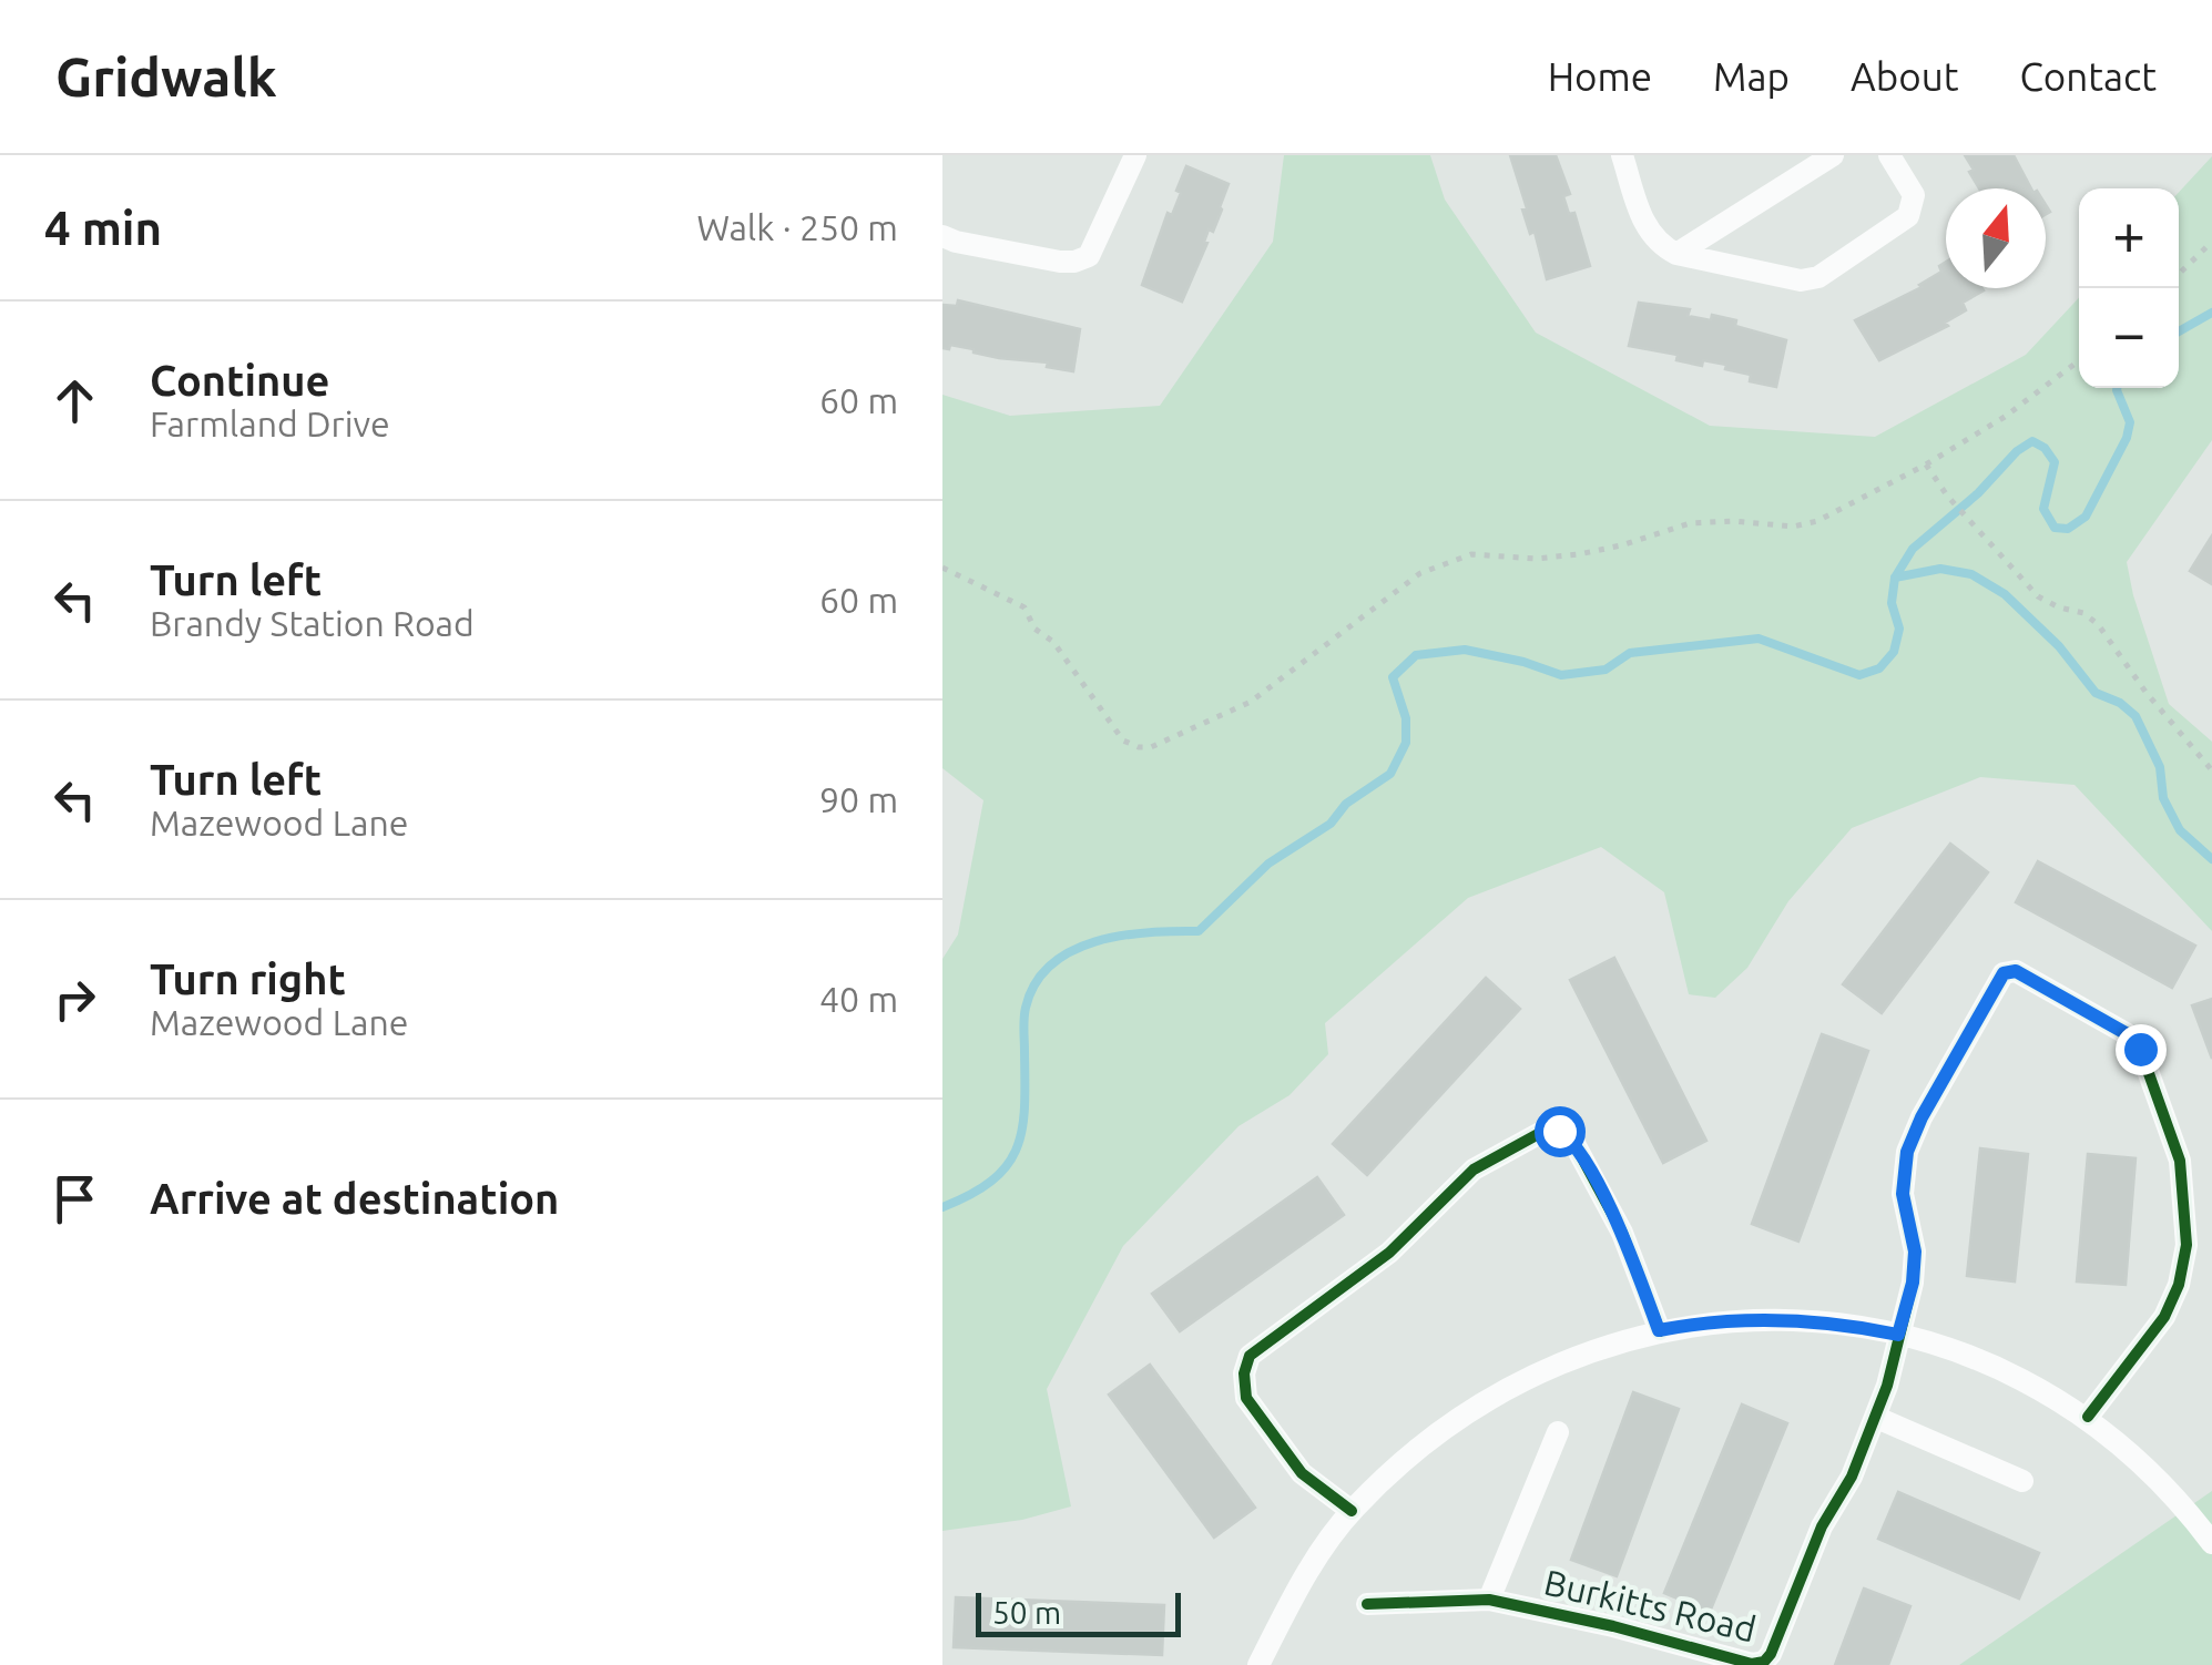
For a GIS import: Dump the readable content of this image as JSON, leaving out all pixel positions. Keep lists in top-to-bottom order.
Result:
{
  "streets": {
    "street": ["Burkitts Road"]
  },
  "scale_bar": "50 m",
  "north": "top",
  "page": {
    "header": "Gridwalk",
    "nav": [
      "Home",
      "Map",
      "About",
      "Contact"
    ],
    "heading": ["4 min", "Walk · 250 m"],
    "map_buttons": ["+", "−"],
    "list": [
      ["Continue", "Farmland Drive", "60 m"],
      ["Turn left", "Brandy Station Road", "60 m"],
      ["Turn left", "Mazewood Lane", "90 m"],
      ["Turn right", "Mazewood Lane", "40 m"],
      "Arrive at destination"
    ],
    "scale": "50 m"
  }
}
